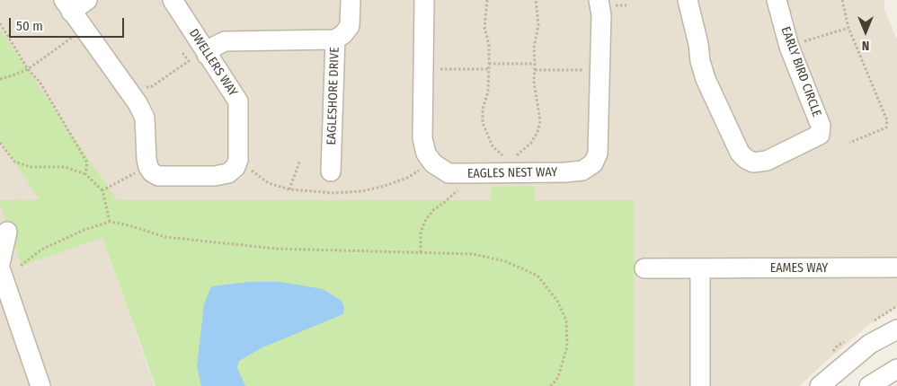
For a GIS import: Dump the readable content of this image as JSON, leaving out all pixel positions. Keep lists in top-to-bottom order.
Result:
{
  "streets": {
    "street": [
      "DWELLERS WAY",
      "EARLY BIRD CIRCLE",
      "EAGLESHORE DRIVE",
      "EAGLES NEST WAY",
      "EAMES WAY"
    ]
  },
  "scale_bar": "50 m",
  "north": "bottom"
}
